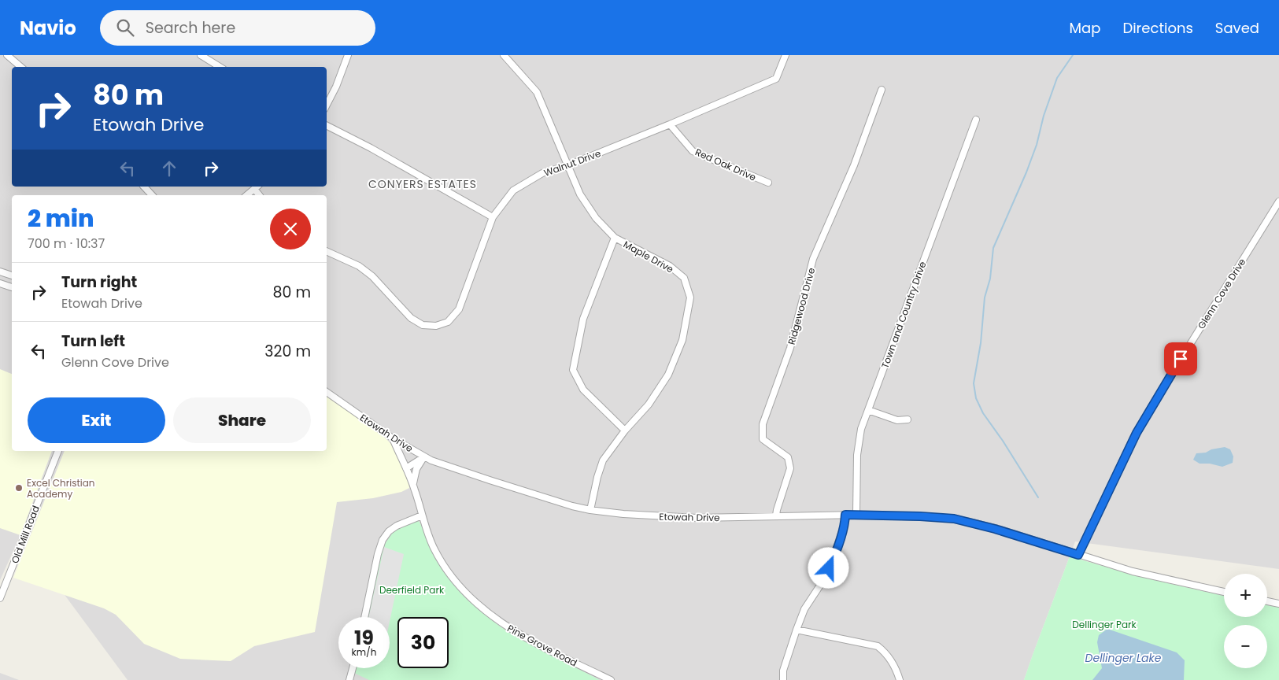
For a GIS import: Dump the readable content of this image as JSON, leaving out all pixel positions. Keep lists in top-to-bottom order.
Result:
{
  "streets": {
    "street": [
      "Walnut Drive",
      "Red Oak Drive",
      "Maple Drive",
      "Glenn Cove Drive",
      "Ridgewood Drive",
      "Town and Country Drive",
      "Etowah Drive",
      "Old Mill Road",
      "Pine Grove Road"
    ]
  },
  "crossings": [
    ["Walnut Drive", "Red Oak Drive"],
    ["Walnut Drive", "Maple Drive"],
    ["Maple Drive", "Etowah Drive"],
    ["Glenn Cove Drive", "Etowah Drive"],
    ["Ridgewood Drive", "Etowah Drive"],
    ["Town and Country Drive", "Etowah Drive"],
    ["Etowah Drive", "Pine Grove Road"]
  ],
  "districts": ["CONYERS ESTATES"],
  "water": ["Dellinger Lake"],
  "parks": ["Deerfield Park", "Dellinger Park"],
  "places": ["Excel Christian Academy"],
  "page": {
    "header": "Navio",
    "search": "Search here",
    "nav": ["Map", "Directions", "Saved"],
    "turn": ["80 m", "Etowah Drive"],
    "heading": ["2 min", "700 m · 10:37"],
    "list": [
      {
        "name": "Turn right",
        "note": "Etowah Drive",
        "value": "80 m"
      },
      {
        "name": "Turn left",
        "note": "Glenn Cove Drive",
        "value": "320 m"
      }
    ],
    "buttons": ["Exit", "Share"],
    "map_buttons": ["+", "−"],
    "speed": "19 km/h",
    "limit": "30"
  }
}
